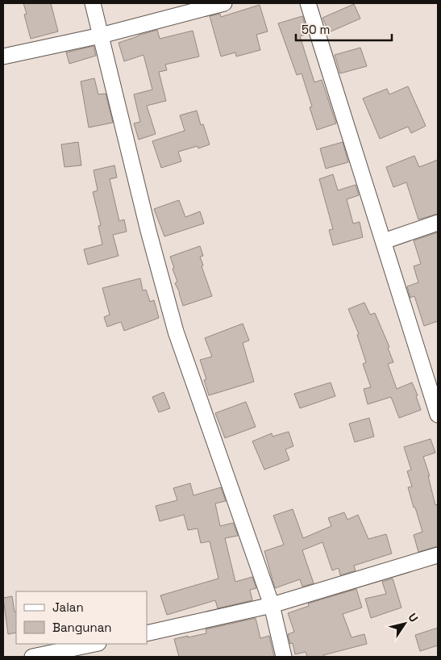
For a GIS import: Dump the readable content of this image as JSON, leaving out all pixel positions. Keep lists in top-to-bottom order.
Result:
{
  "legend": ["Jalan", "Bangunan"],
  "scale_bar": "50 m",
  "north": "top right"
}
